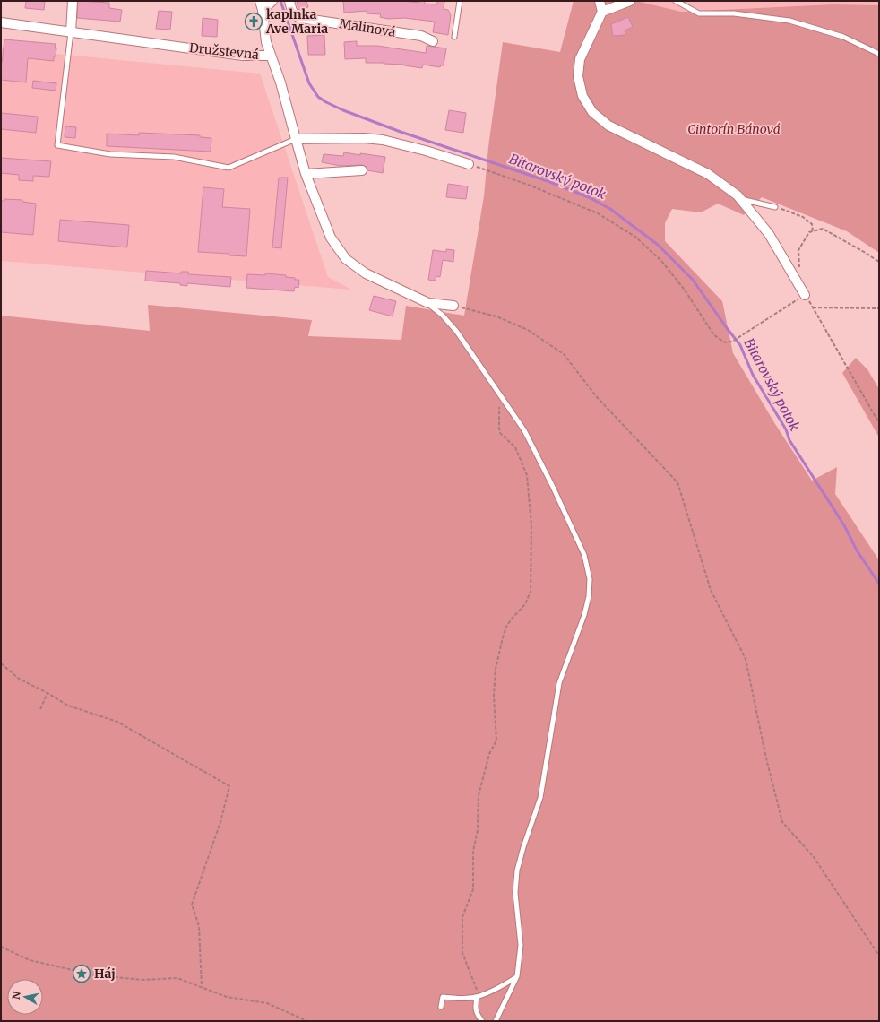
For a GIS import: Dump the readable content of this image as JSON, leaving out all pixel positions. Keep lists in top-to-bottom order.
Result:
{
  "streets": {
    "street": ["Malinová", "Družstevná"]
  },
  "water": ["Bitarovský potok"],
  "parks": ["Cintorín Bánová"],
  "places": {
    "church": ["kaplnka Ave Maria"],
    "place": ["Háj"]
  },
  "north": "left"
}
